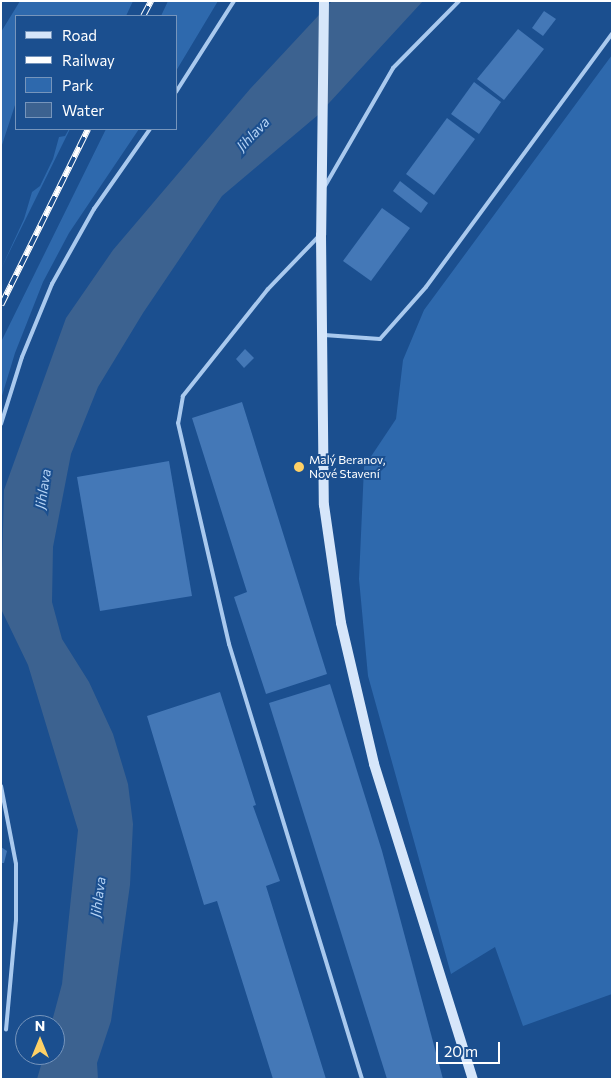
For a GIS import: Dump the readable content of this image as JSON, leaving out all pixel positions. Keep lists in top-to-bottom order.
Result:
{
  "water": ["Jihlava"],
  "places": ["Malý Beranov, Nové Stavení"],
  "legend": [
    "Road",
    "Railway",
    "Park",
    "Water"
  ],
  "scale_bar": "20 m",
  "north": "top"
}
